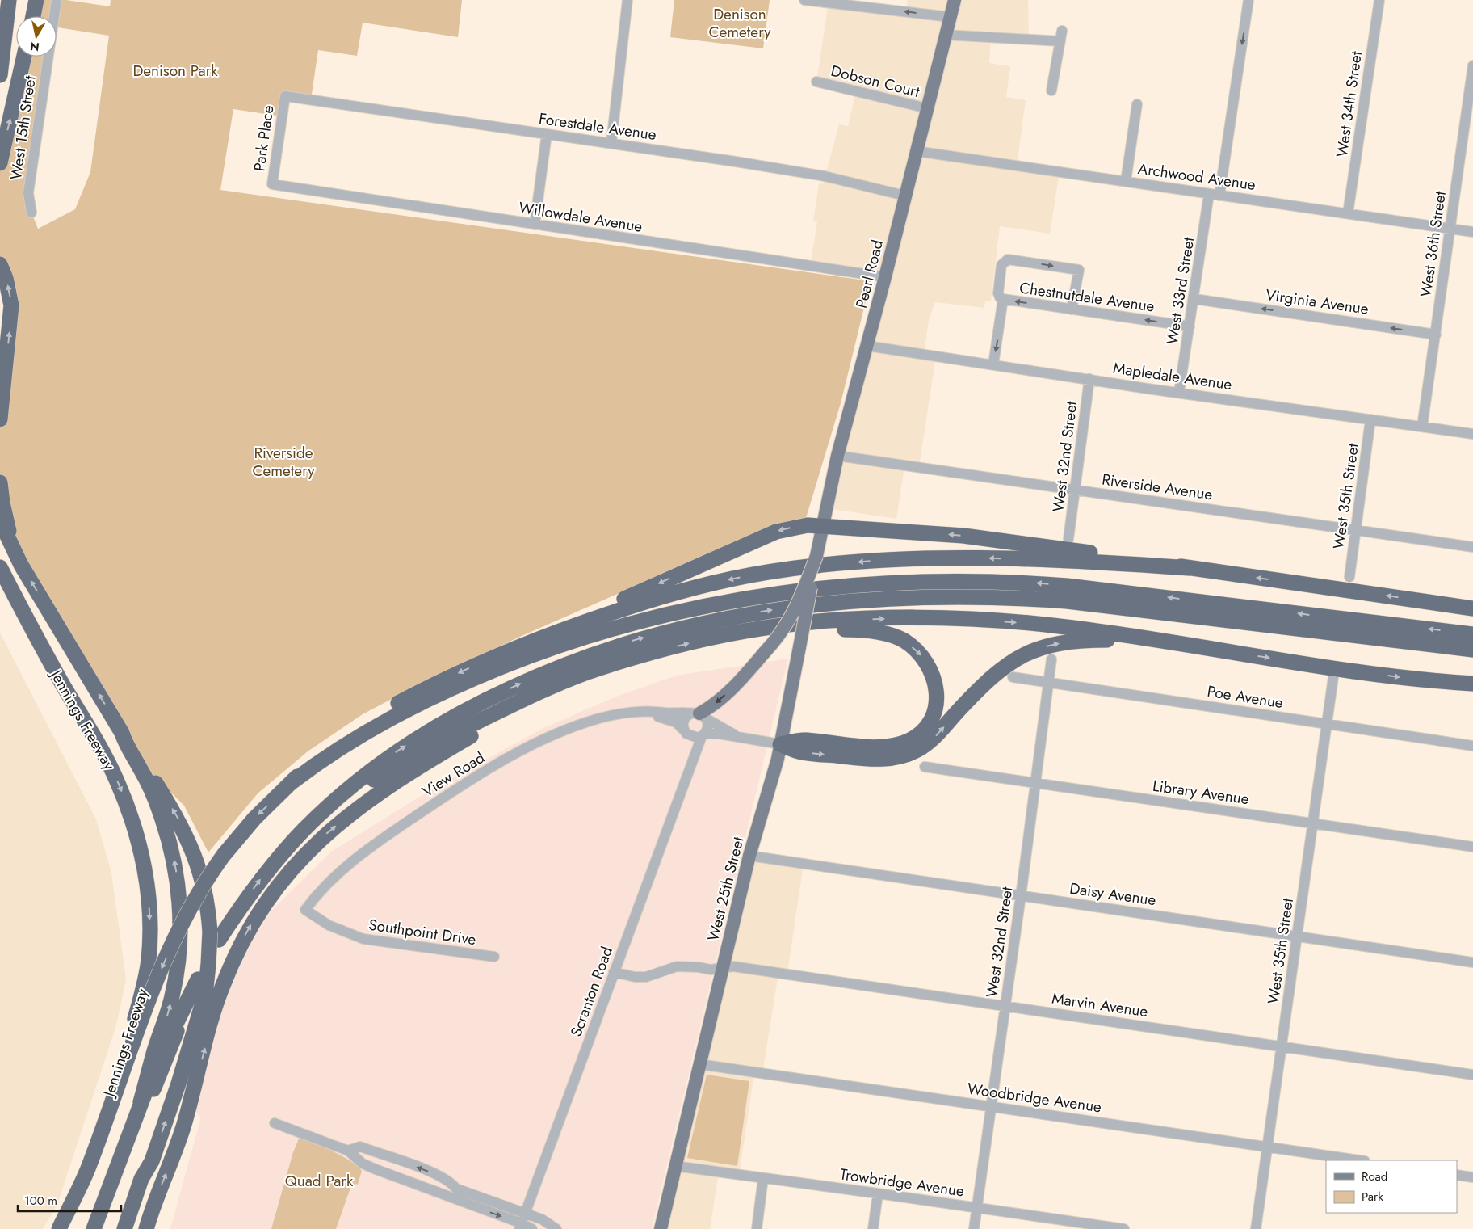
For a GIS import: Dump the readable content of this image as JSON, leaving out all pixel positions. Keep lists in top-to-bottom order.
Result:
{
  "streets": {
    "highway": ["Jennings Freeway"],
    "main road": ["Pearl Road", "West 25th Street"],
    "street": [
      "Dobson Court",
      "West 34th Street",
      "Forestdale Avenue",
      "West 15th Street",
      "Park Place",
      "Archwood Avenue",
      "Willowdale Avenue",
      "West 36th Street",
      "West 33rd Street",
      "Chestnutdale Avenue",
      "Virginia Avenue",
      "Mapledale Avenue",
      "West 32nd Street",
      "Riverside Avenue",
      "West 35th Street",
      "Poe Avenue",
      "View Road",
      "Library Avenue",
      "Daisy Avenue",
      "Southpoint Drive",
      "Scranton Road",
      "Marvin Avenue",
      "Woodbridge Avenue",
      "Trowbridge Avenue"
    ]
  },
  "crossings": [
    ["Dobson Court", "Pearl Road"],
    ["West 34th Street", "Archwood Avenue"],
    ["Forestdale Avenue", "Park Place"],
    ["Forestdale Avenue", "Pearl Road"],
    ["Park Place", "Willowdale Avenue"],
    ["Archwood Avenue", "West 36th Street"],
    ["Archwood Avenue", "Pearl Road"],
    ["Archwood Avenue", "West 33rd Street"],
    ["Willowdale Avenue", "Pearl Road"],
    ["West 36th Street", "Virginia Avenue"],
    ["West 36th Street", "Mapledale Avenue"],
    ["Pearl Road", "Mapledale Avenue"],
    ["Pearl Road", "Riverside Avenue"],
    ["Pearl Road", "West 25th Street"],
    ["West 33rd Street", "Chestnutdale Avenue"],
    ["West 33rd Street", "Virginia Avenue"],
    ["West 33rd Street", "Mapledale Avenue"],
    ["Mapledale Avenue", "West 32nd Street"],
    ["Mapledale Avenue", "West 35th Street"],
    ["West 32nd Street", "Riverside Avenue"],
    ["West 32nd Street", "Poe Avenue"],
    ["West 32nd Street", "Library Avenue"],
    ["West 32nd Street", "Daisy Avenue"],
    ["West 32nd Street", "Marvin Avenue"],
    ["West 32nd Street", "Woodbridge Avenue"],
    ["West 32nd Street", "Trowbridge Avenue"],
    ["Riverside Avenue", "West 35th Street"],
    ["West 35th Street", "Poe Avenue"],
    ["West 35th Street", "Library Avenue"],
    ["West 35th Street", "Daisy Avenue"],
    ["West 35th Street", "Marvin Avenue"],
    ["West 35th Street", "Woodbridge Avenue"],
    ["View Road", "Southpoint Drive"],
    ["View Road", "Scranton Road"],
    ["West 25th Street", "Daisy Avenue"],
    ["West 25th Street", "Marvin Avenue"],
    ["West 25th Street", "Woodbridge Avenue"],
    ["West 25th Street", "Trowbridge Avenue"]
  ],
  "one_way": ["West 33rd Street", "Chestnutdale Avenue", "Virginia Avenue"],
  "parks": [
    "Denison Cemetery",
    "Denison Park",
    "Riverside Cemetery",
    "Quad Park"
  ],
  "legend": ["Road", "Park"],
  "scale_bar": "100 m",
  "north": "bottom"
}
